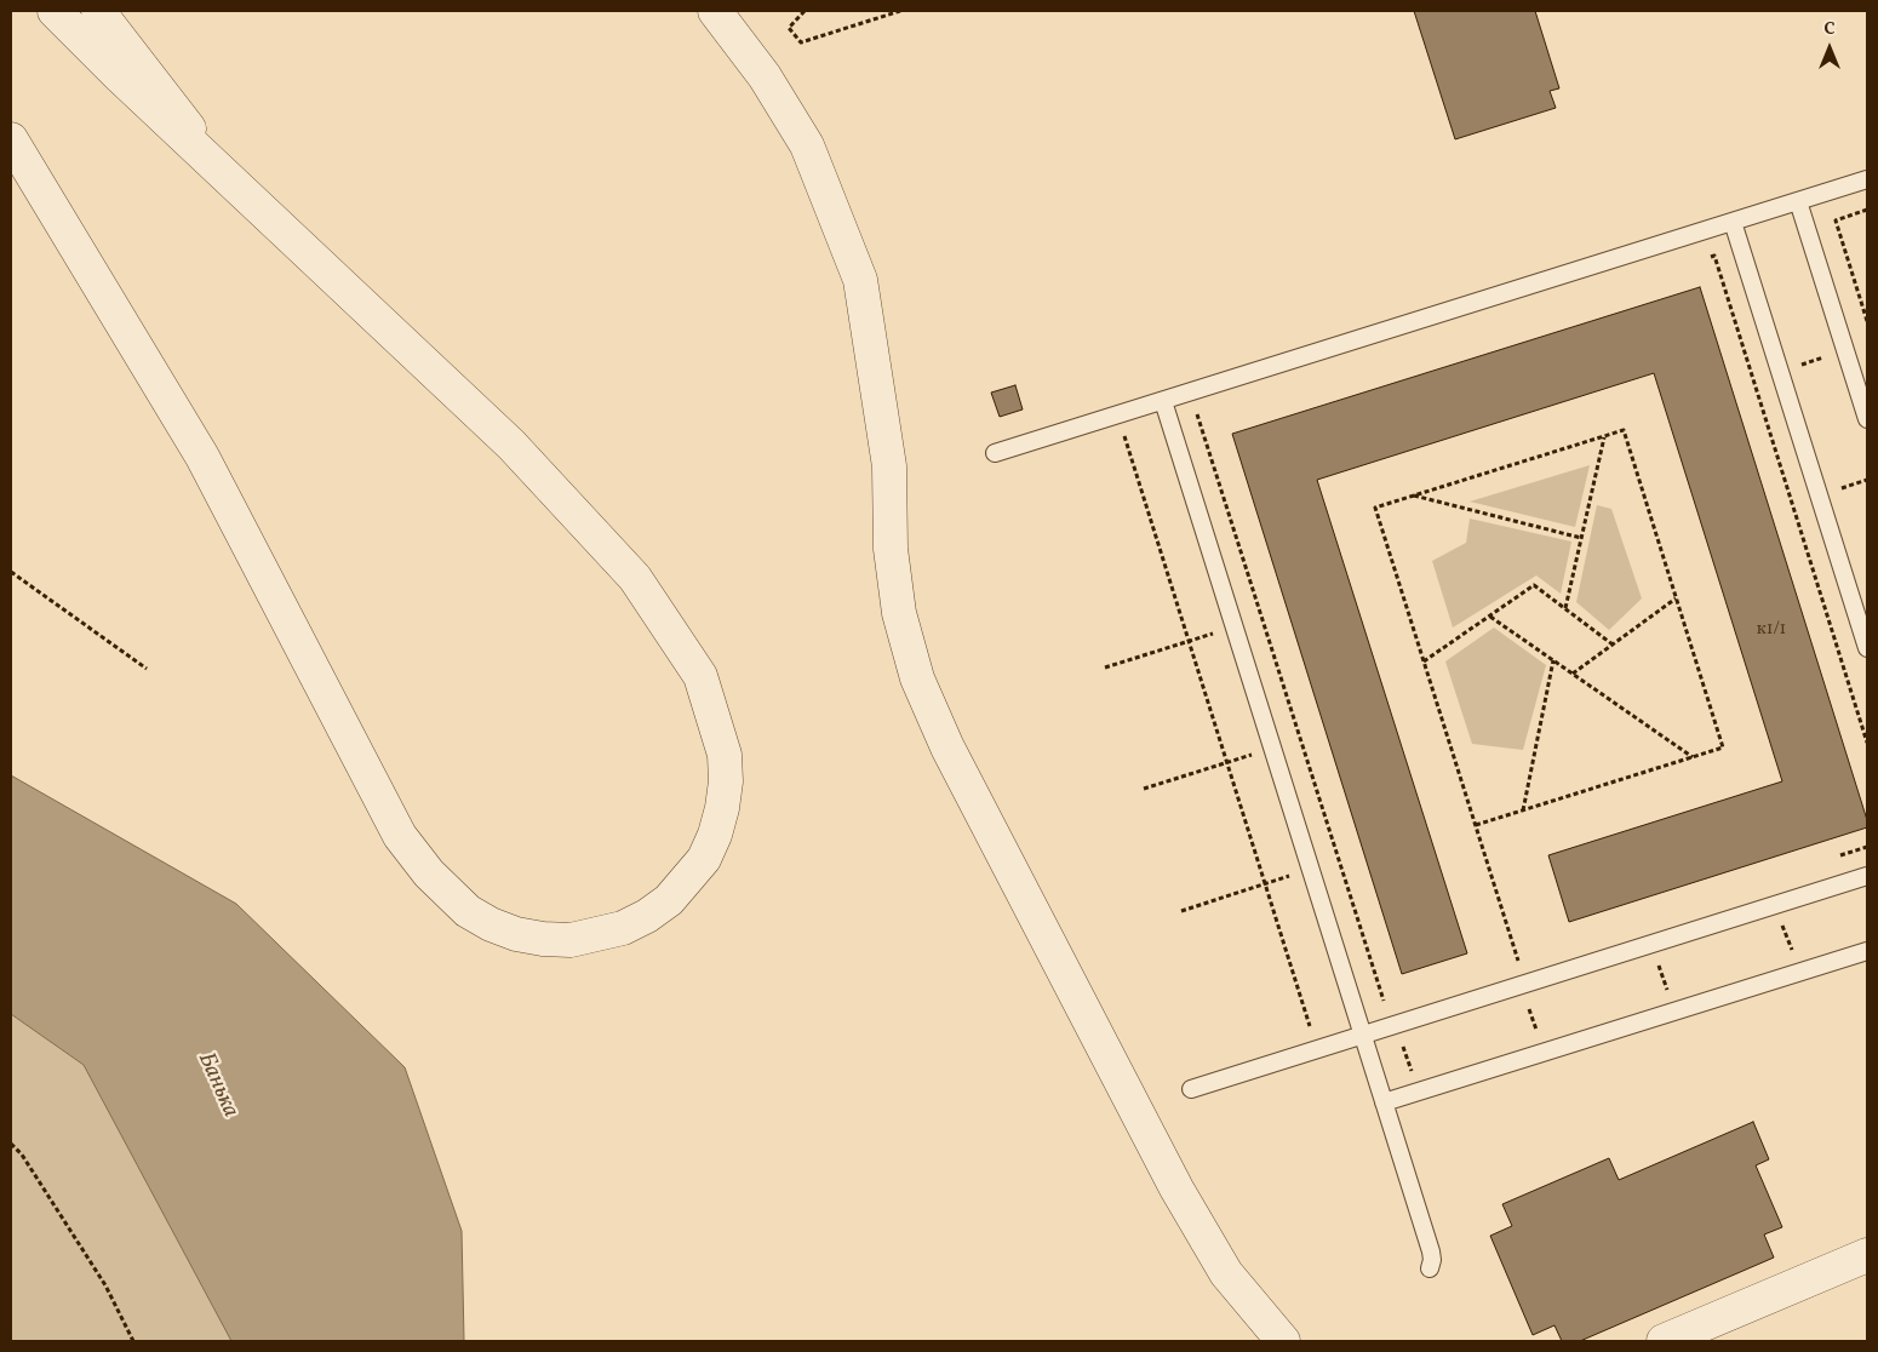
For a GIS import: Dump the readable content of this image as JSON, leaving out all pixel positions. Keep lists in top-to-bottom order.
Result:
{
  "water": ["Банька"],
  "house_numbers": ["к1/1"],
  "north": "top"
}
